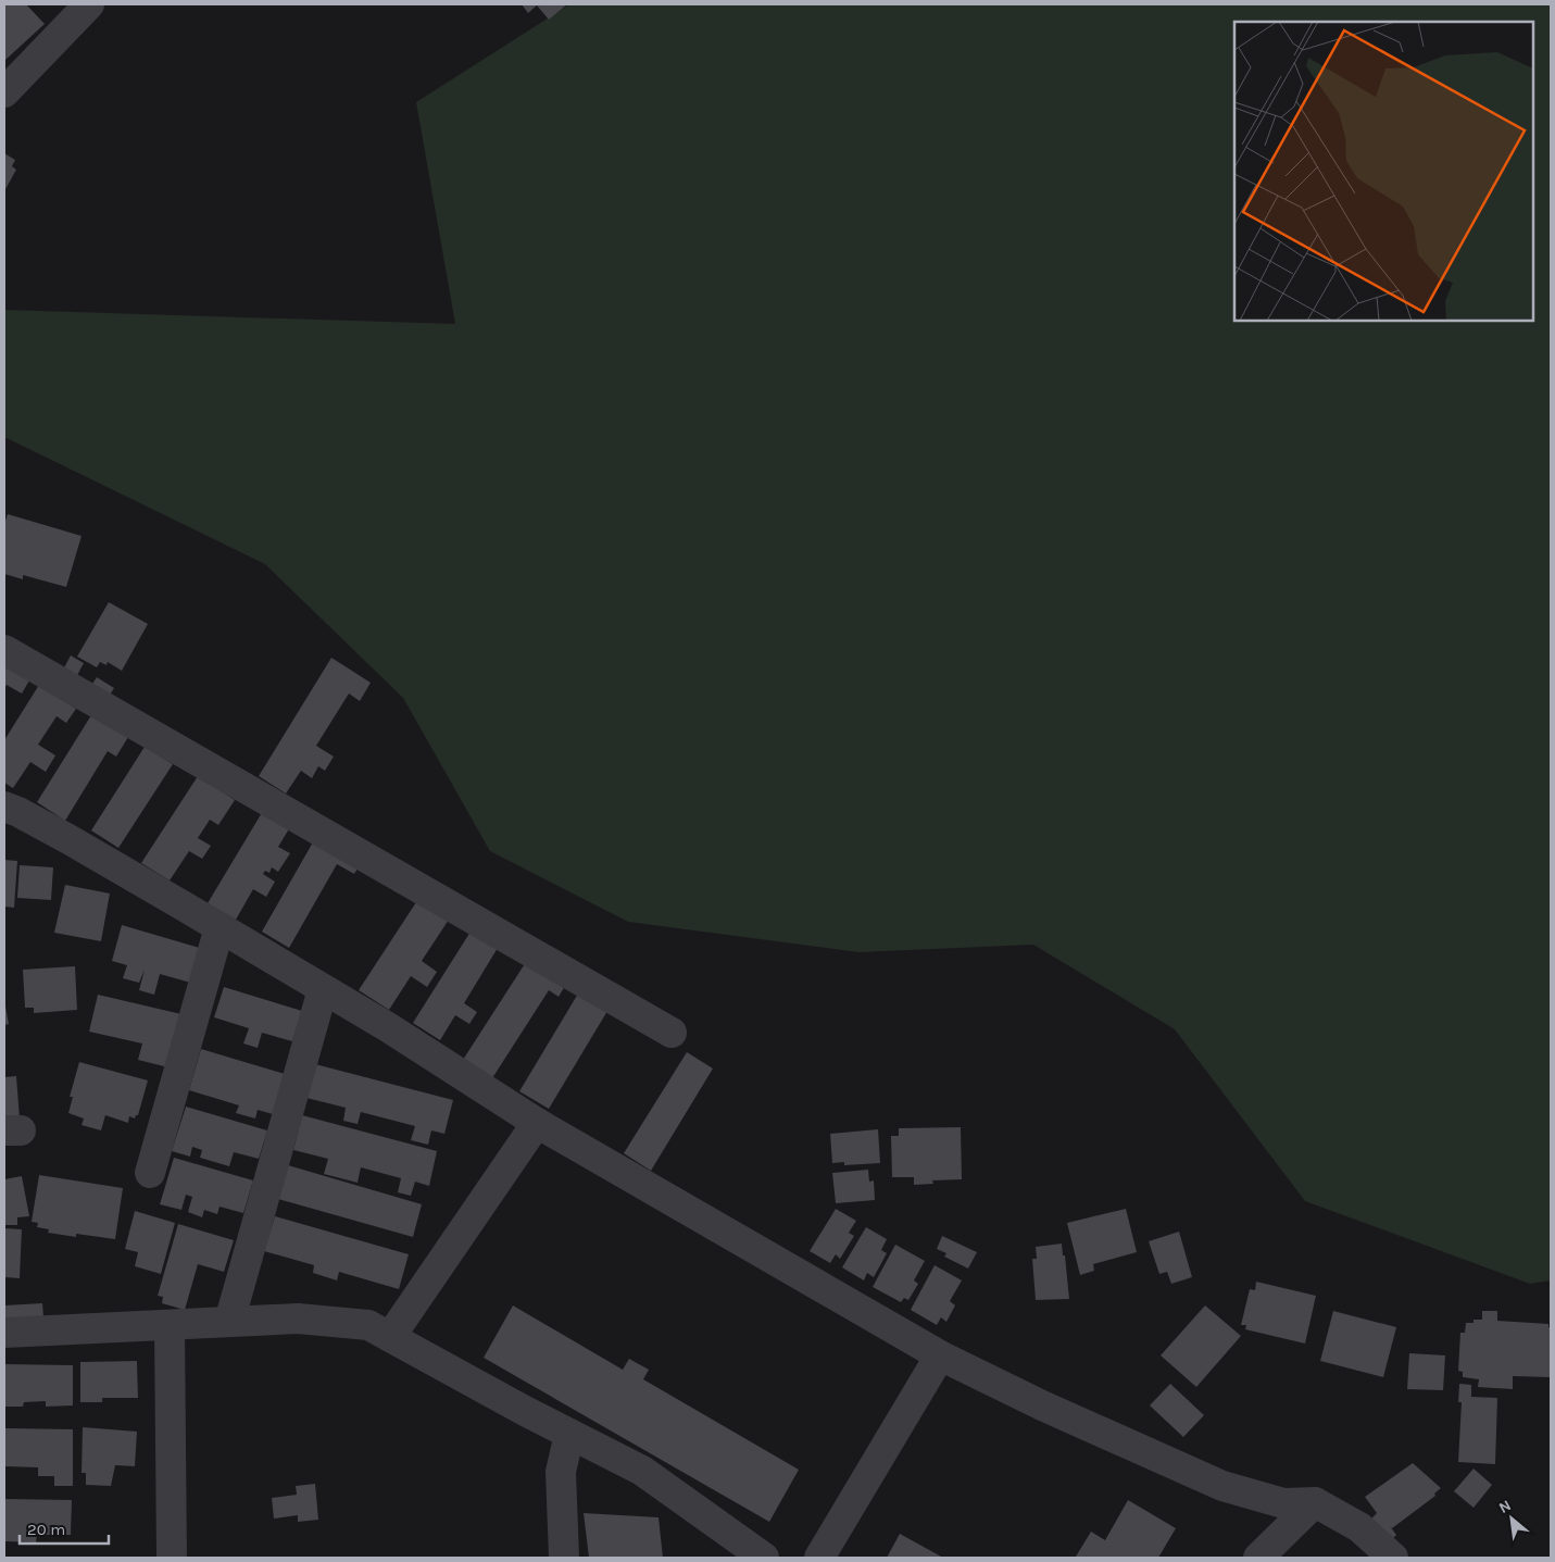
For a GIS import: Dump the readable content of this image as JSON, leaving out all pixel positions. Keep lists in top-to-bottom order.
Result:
{
  "scale_bar": "20 m",
  "north": "top left"
}
